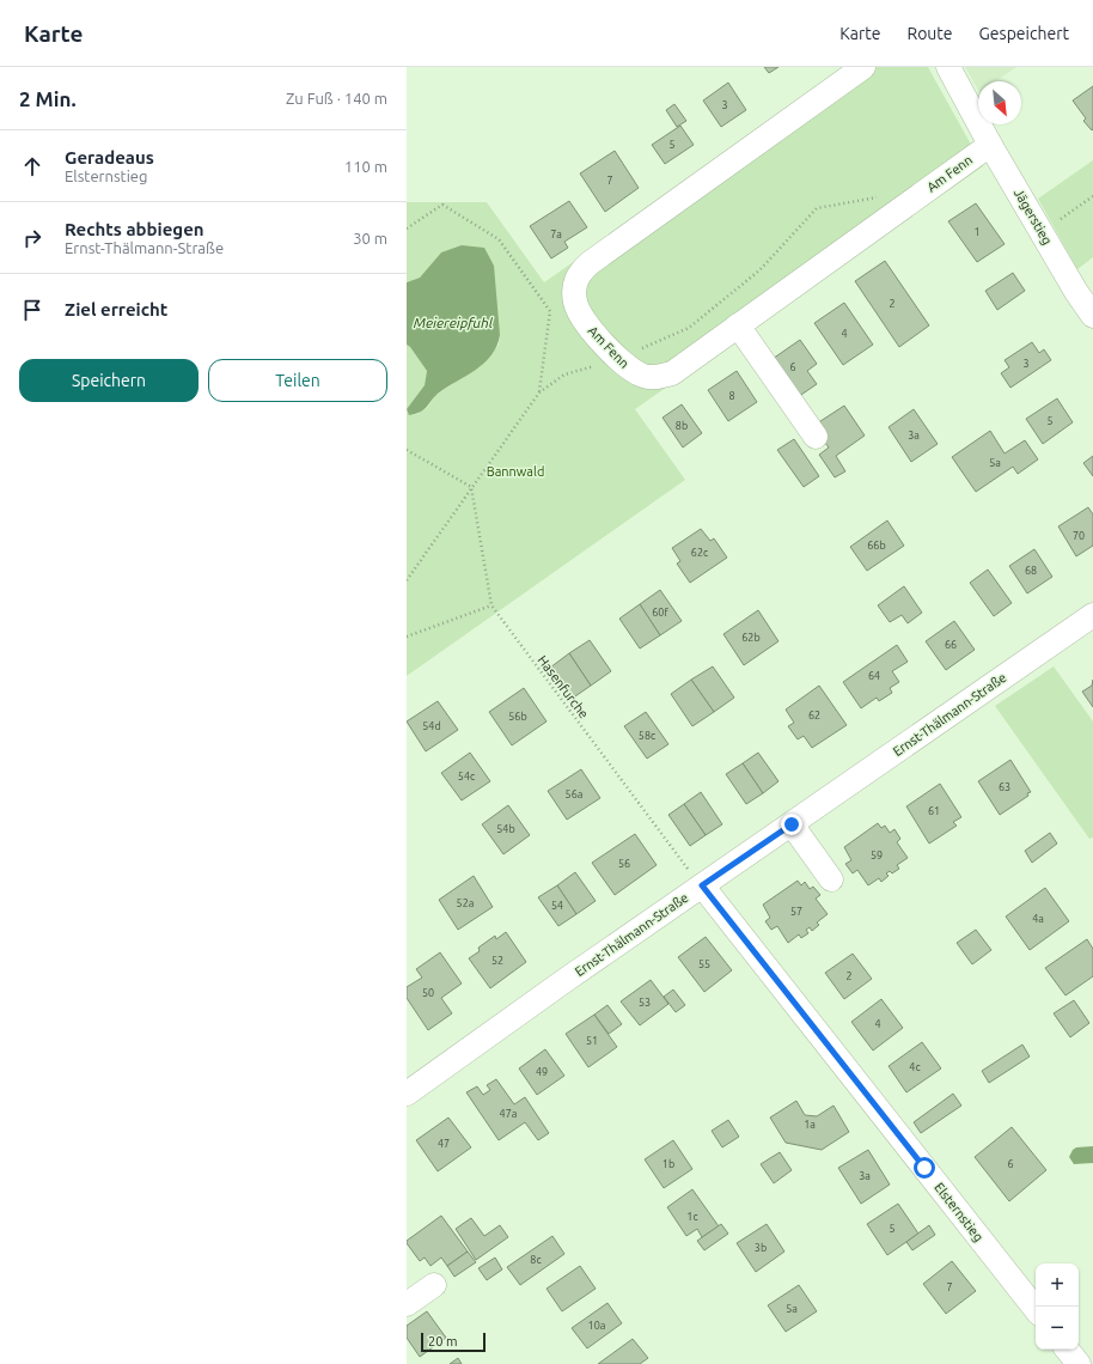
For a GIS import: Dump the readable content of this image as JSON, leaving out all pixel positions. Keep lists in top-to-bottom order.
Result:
{
  "streets": {
    "street": [
      "Am Fenn",
      "Jägerstieg",
      "Ernst-Thälmann-Straße",
      "Elsternstieg"
    ],
    "path": ["Hasenfurche"]
  },
  "crossings": [
    ["Am Fenn", "Jägerstieg"],
    ["Hasenfurche", "Ernst-Thälmann-Straße"],
    ["Hasenfurche", "Elsternstieg"],
    ["Ernst-Thälmann-Straße", "Elsternstieg"]
  ],
  "water": ["Meiereipfuhl"],
  "parks": ["Bannwald"],
  "house_numbers": [
    "3",
    "5",
    "7",
    "1",
    "7a",
    "2",
    "4",
    "3",
    "6",
    "8",
    "5",
    "8b",
    "3a",
    "5a",
    "70",
    "66b",
    "62c",
    "68",
    "60f",
    "62b",
    "66",
    "64",
    "62",
    "56b",
    "54d",
    "58c",
    "54c",
    "63",
    "56a",
    "61",
    "54b",
    "59",
    "56",
    "52a",
    "54",
    "57",
    "4a",
    "52",
    "55",
    "2",
    "50",
    "53",
    "4",
    "51",
    "4c",
    "49",
    "47a",
    "1a",
    "47",
    "1b",
    "6",
    "3a",
    "1c",
    "5",
    "3b",
    "8c",
    "7",
    "5a",
    "10a"
  ],
  "scale_bar": "20 m",
  "north": "bottom right",
  "page": {
    "header": "Karte",
    "nav": ["Karte", "Route", "Gespeichert"],
    "heading": ["2 Min.", "Zu Fuß · 140 m"],
    "list": [
      ["Geradeaus", "Elsternstieg", "110 m"],
      ["Rechts abbiegen", "Ernst-Thälmann-Straße", "30 m"],
      "Ziel erreicht"
    ],
    "buttons": ["Speichern", "Teilen"],
    "map_buttons": ["+", "−"],
    "scale": "20 m"
  }
}
